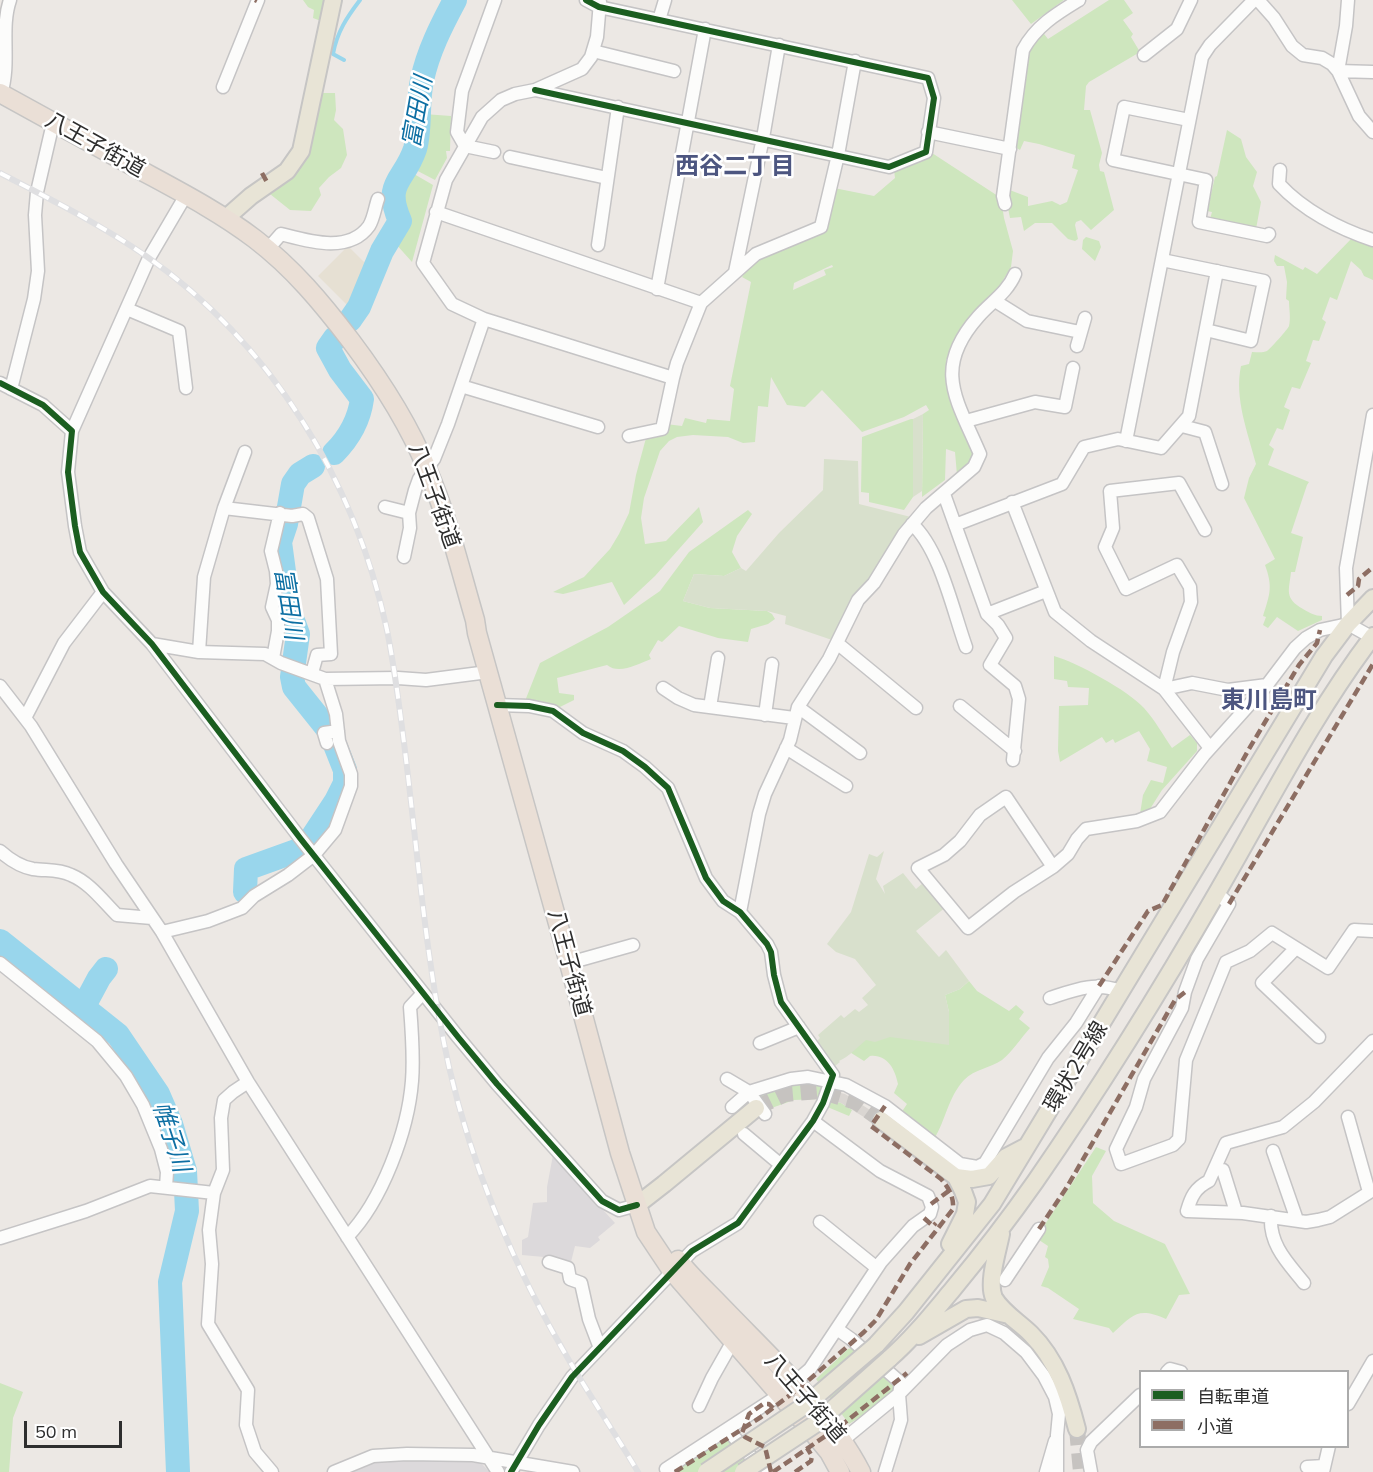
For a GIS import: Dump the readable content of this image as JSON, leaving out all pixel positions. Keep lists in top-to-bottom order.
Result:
{
  "streets": {
    "highway": ["八王子街道"],
    "main road": ["環状2号線"]
  },
  "districts": ["西谷二丁目", "東川島町"],
  "water": ["富田川", "帷子川"],
  "legend": ["自転車道", "小道"],
  "scale_bar": "50 m"
}
